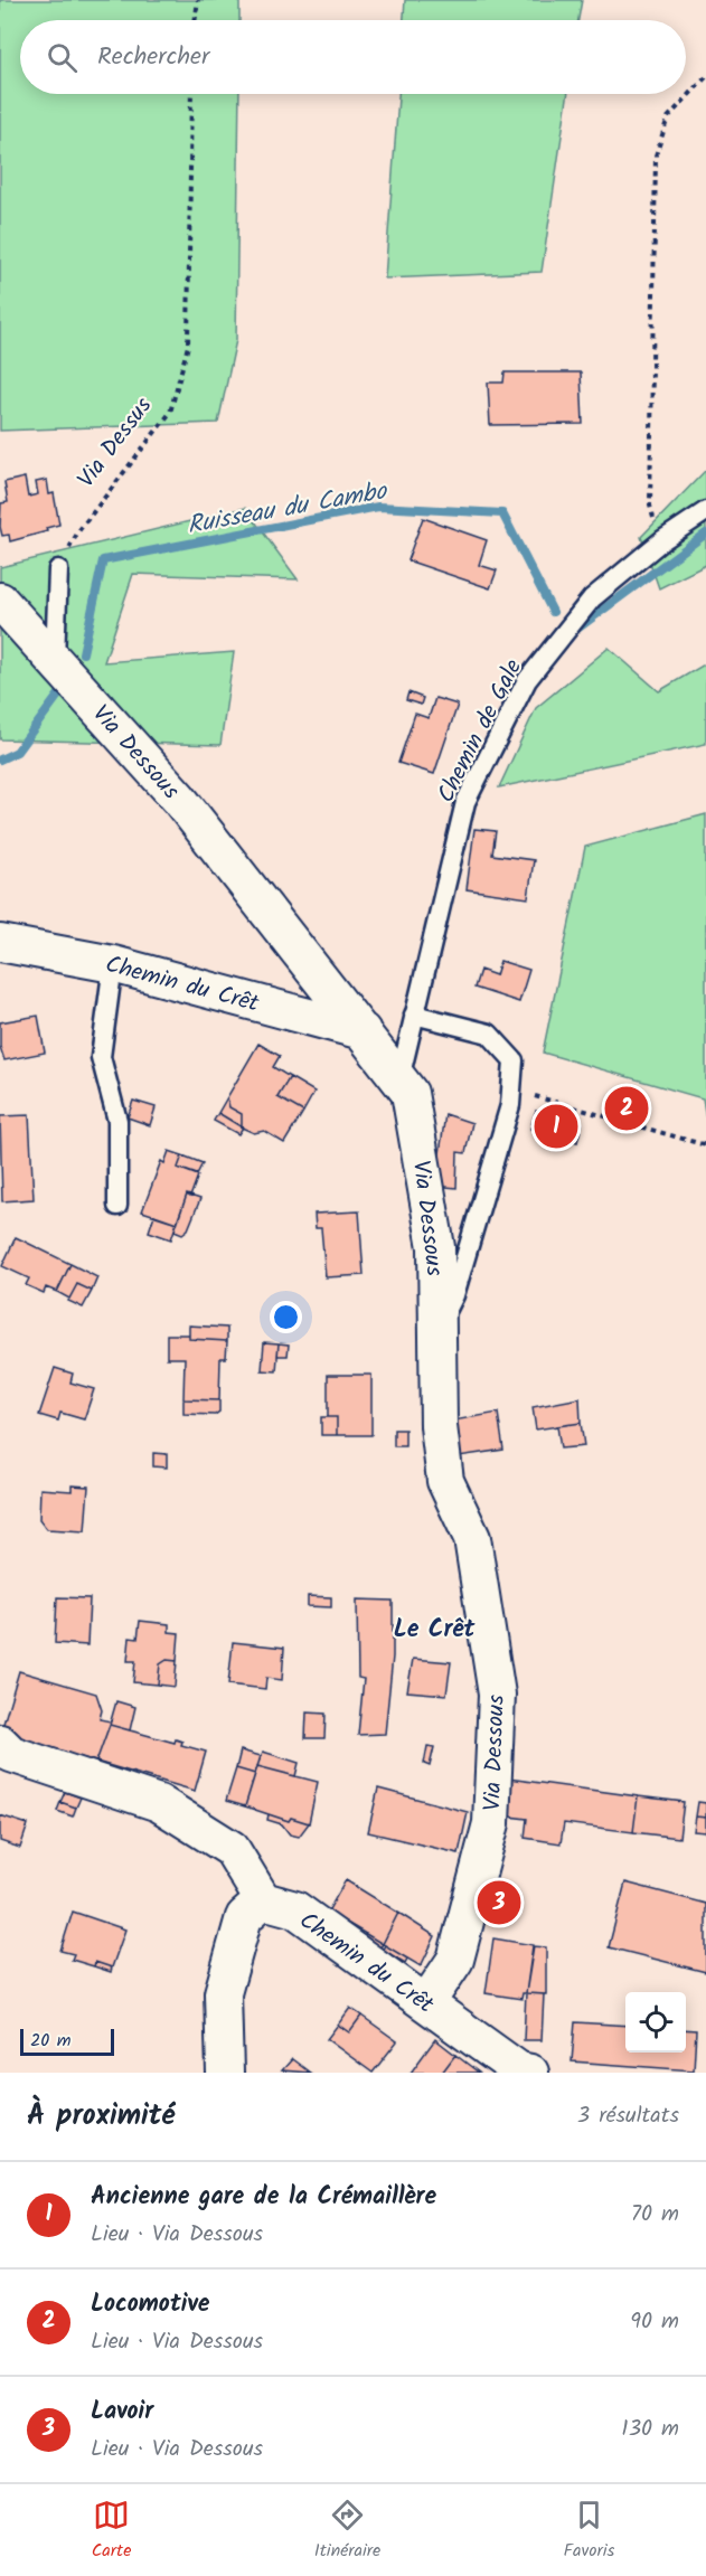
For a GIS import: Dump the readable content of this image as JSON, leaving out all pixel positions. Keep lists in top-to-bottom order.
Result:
{
  "streets": {
    "street": ["Via Dessous", "Chemin du Crêt"],
    "lane": ["Chemin de Gale"],
    "path": ["Via Dessus"]
  },
  "crossings": [
    ["Chemin de Gale", "Via Dessous"],
    ["Via Dessous", "Chemin du Crêt"]
  ],
  "districts": ["Le Crêt"],
  "water": ["Ruisseau du Cambo"],
  "scale_bar": "20 m",
  "page": {
    "search": "Rechercher",
    "pins": ["2", "1", "3"],
    "scale": "20 m",
    "heading": ["À proximité", "3 résultats"],
    "list": [
      {
        "mark": "1",
        "name": "Ancienne gare de la Crémaillère",
        "note": "Lieu · Via Dessous",
        "value": "70 m"
      },
      {
        "mark": "2",
        "name": "Locomotive",
        "note": "Lieu · Via Dessous",
        "value": "90 m"
      },
      {
        "mark": "3",
        "name": "Lavoir",
        "note": "Lieu · Via Dessous",
        "value": "130 m"
      }
    ],
    "nav": ["Carte", "Itinéraire", "Favoris"]
  }
}
